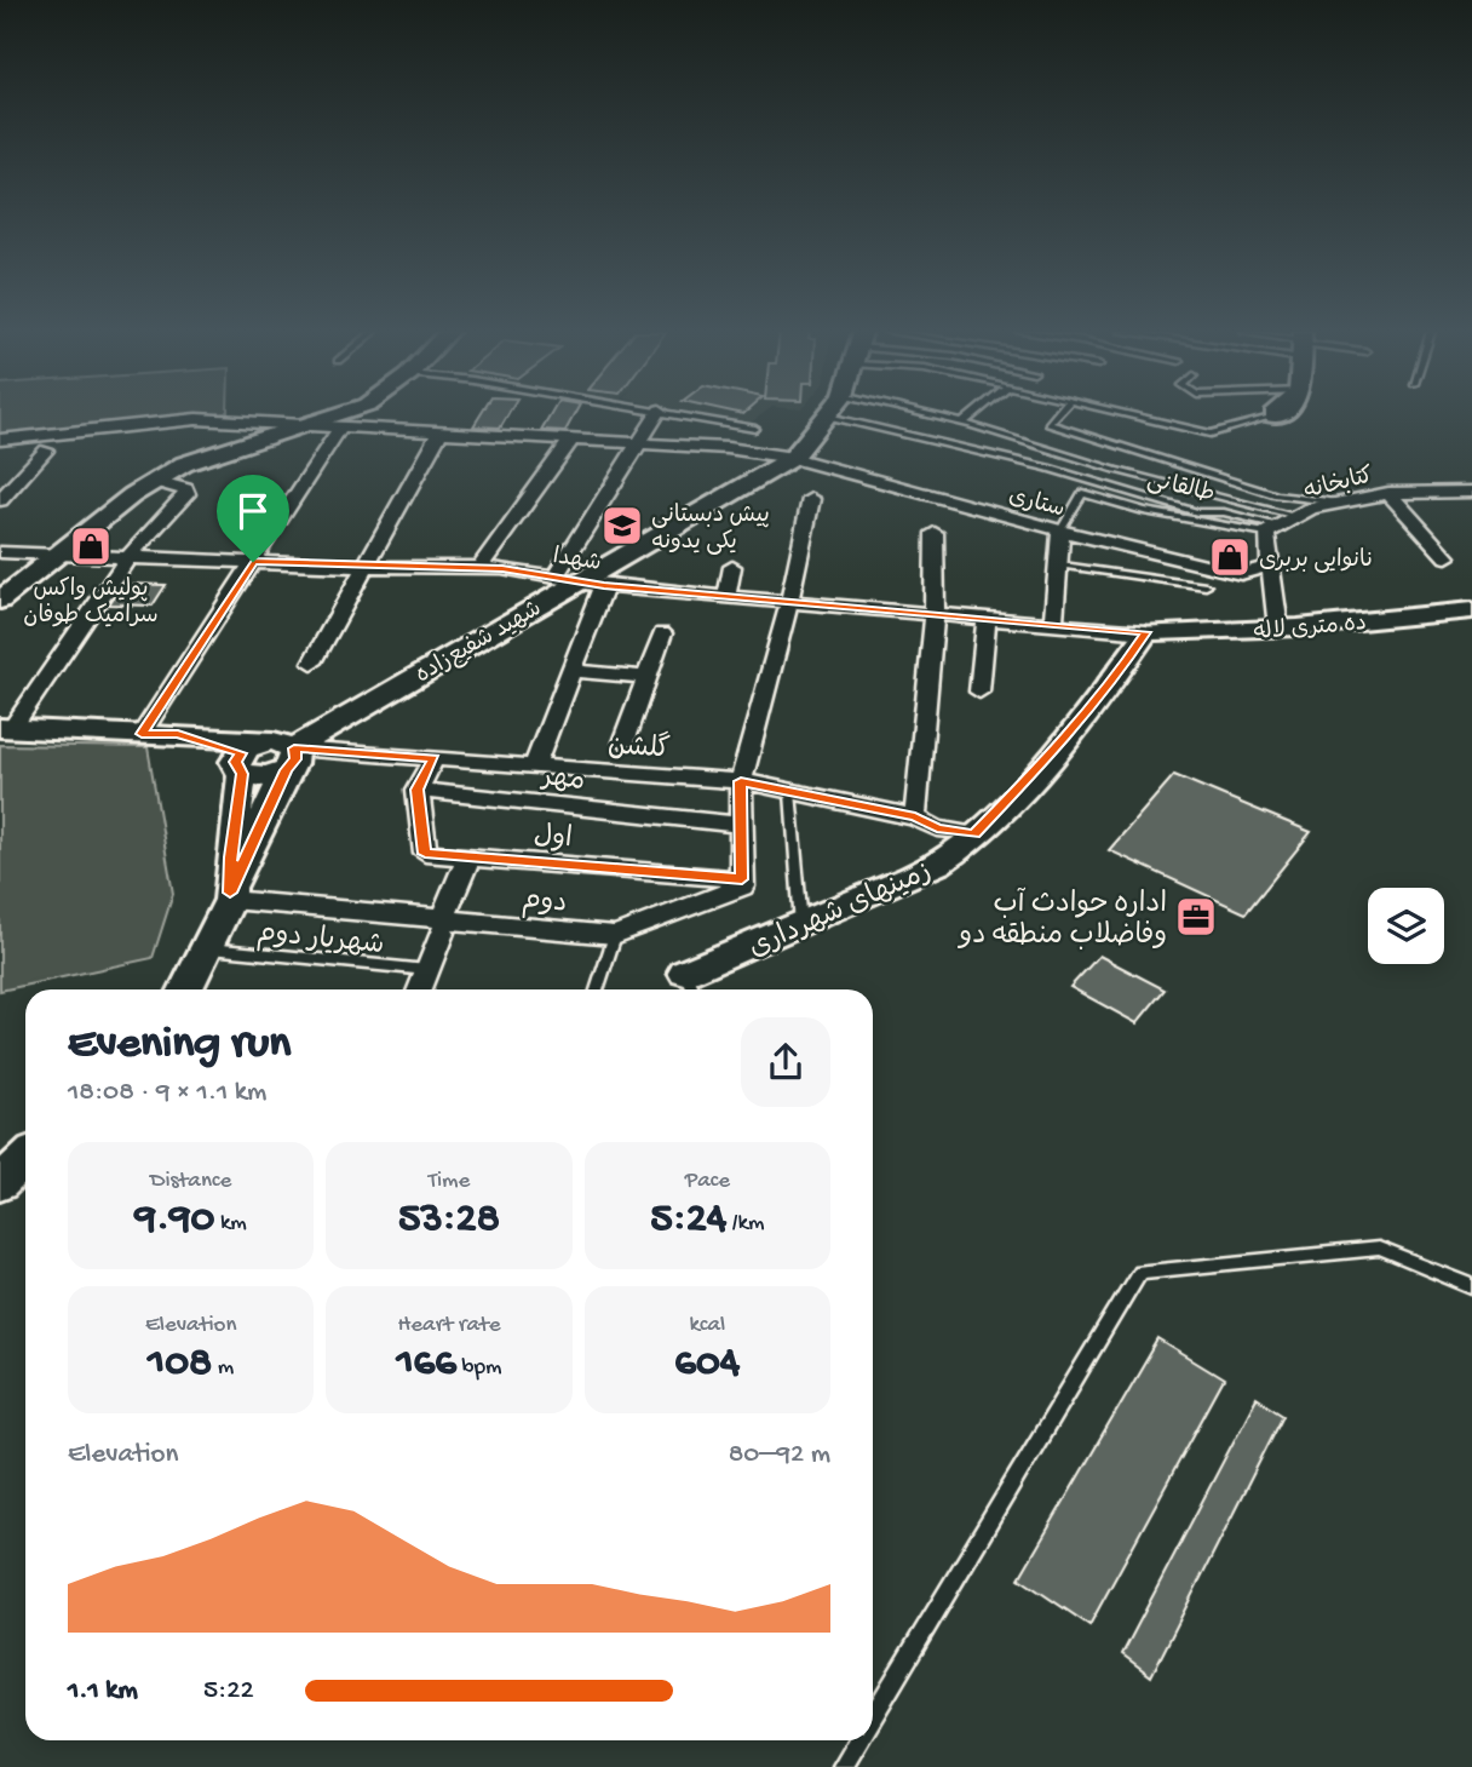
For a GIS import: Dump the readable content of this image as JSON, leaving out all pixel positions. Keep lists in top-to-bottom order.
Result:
{
  "streets": {
    "street": [
      "کتابخانه",
      "ستاری",
      "شهدا",
      "ده متری لاله",
      "شهید شفیع‌زاده",
      "گلشن",
      "مهر",
      "اول",
      "دوم",
      "زمینهای شهرداری"
    ],
    "lane": ["طالقانی", "شهریار دوم"]
  },
  "crossings": [
    ["کتابخانه", "طالقانی"],
    ["طالقانی", "شهید شفیع‌زاده"],
    ["ستاری", "شهید شفیع‌زاده"],
    ["شهدا", "ده متری لاله"],
    ["شهدا", "شهید شفیع‌زاده"],
    ["شهدا", "زمینهای شهرداری"],
    ["ده متری لاله", "زمینهای شهرداری"],
    ["شهید شفیع‌زاده", "گلشن"],
    ["گلشن", "زمینهای شهرداری"],
    ["مهر", "اول"],
    ["اول", "دوم"]
  ],
  "places": {
    "school or university": ["پیش دبستانی یکی یدونه"],
    "shop": ["پولیش واکس سرامیک طوفان", "نانوایی بربری"],
    "office": ["اداره حوادث آب وفاضلاب منطقه دو"]
  },
  "page": {
    "heading": ["Evening run", "18:08 · 9 × 1.1 km"],
    "stats": [
      ["Distance", "9.90 km"],
      ["Time", "53:28"],
      ["Pace", "5:24 /km"],
      ["Elevation", "108 m"],
      ["Heart rate", "166 bpm"],
      ["kcal", "604"]
    ],
    "chart": ["Elevation", "80–92 m"],
    "list": [
      {
        "name": "1.1 km",
        "note": "5:22"
      }
    ]
  }
}
